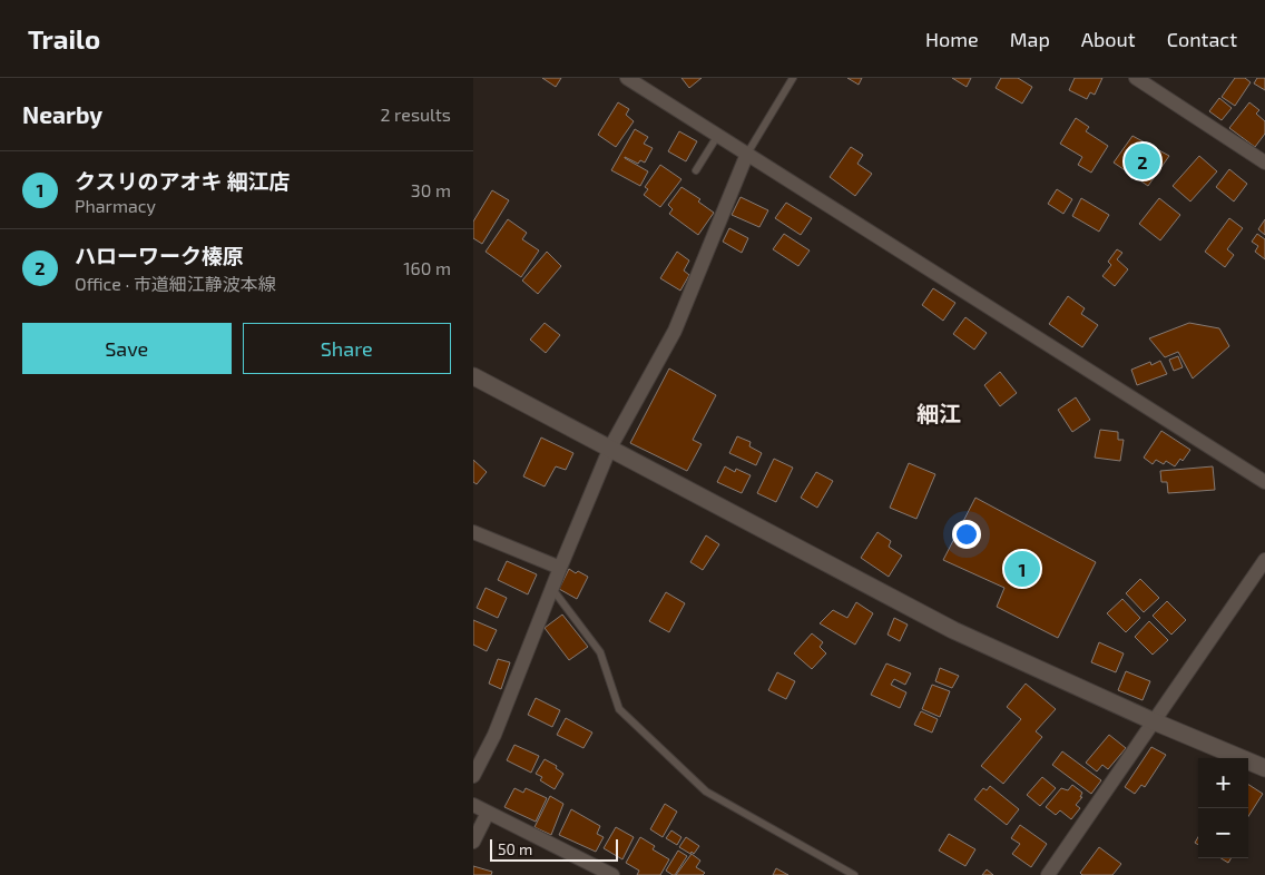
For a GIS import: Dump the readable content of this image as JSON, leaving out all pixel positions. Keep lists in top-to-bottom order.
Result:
{
  "districts": ["細江"],
  "scale_bar": "50 m",
  "page": {
    "header": "Trailo",
    "nav": [
      "Home",
      "Map",
      "About",
      "Contact"
    ],
    "heading": ["Nearby", "2 results"],
    "pins": ["2", "1"],
    "list": [
      {
        "mark": "1",
        "name": "クスリのアオキ 細江店",
        "note": "Pharmacy",
        "value": "30 m"
      },
      {
        "mark": "2",
        "name": "ハローワーク榛原",
        "note": "Office · 市道細江静波本線",
        "value": "160 m"
      }
    ],
    "buttons": ["Save", "Share"],
    "map_buttons": ["+", "−"],
    "scale": "50 m"
  }
}
